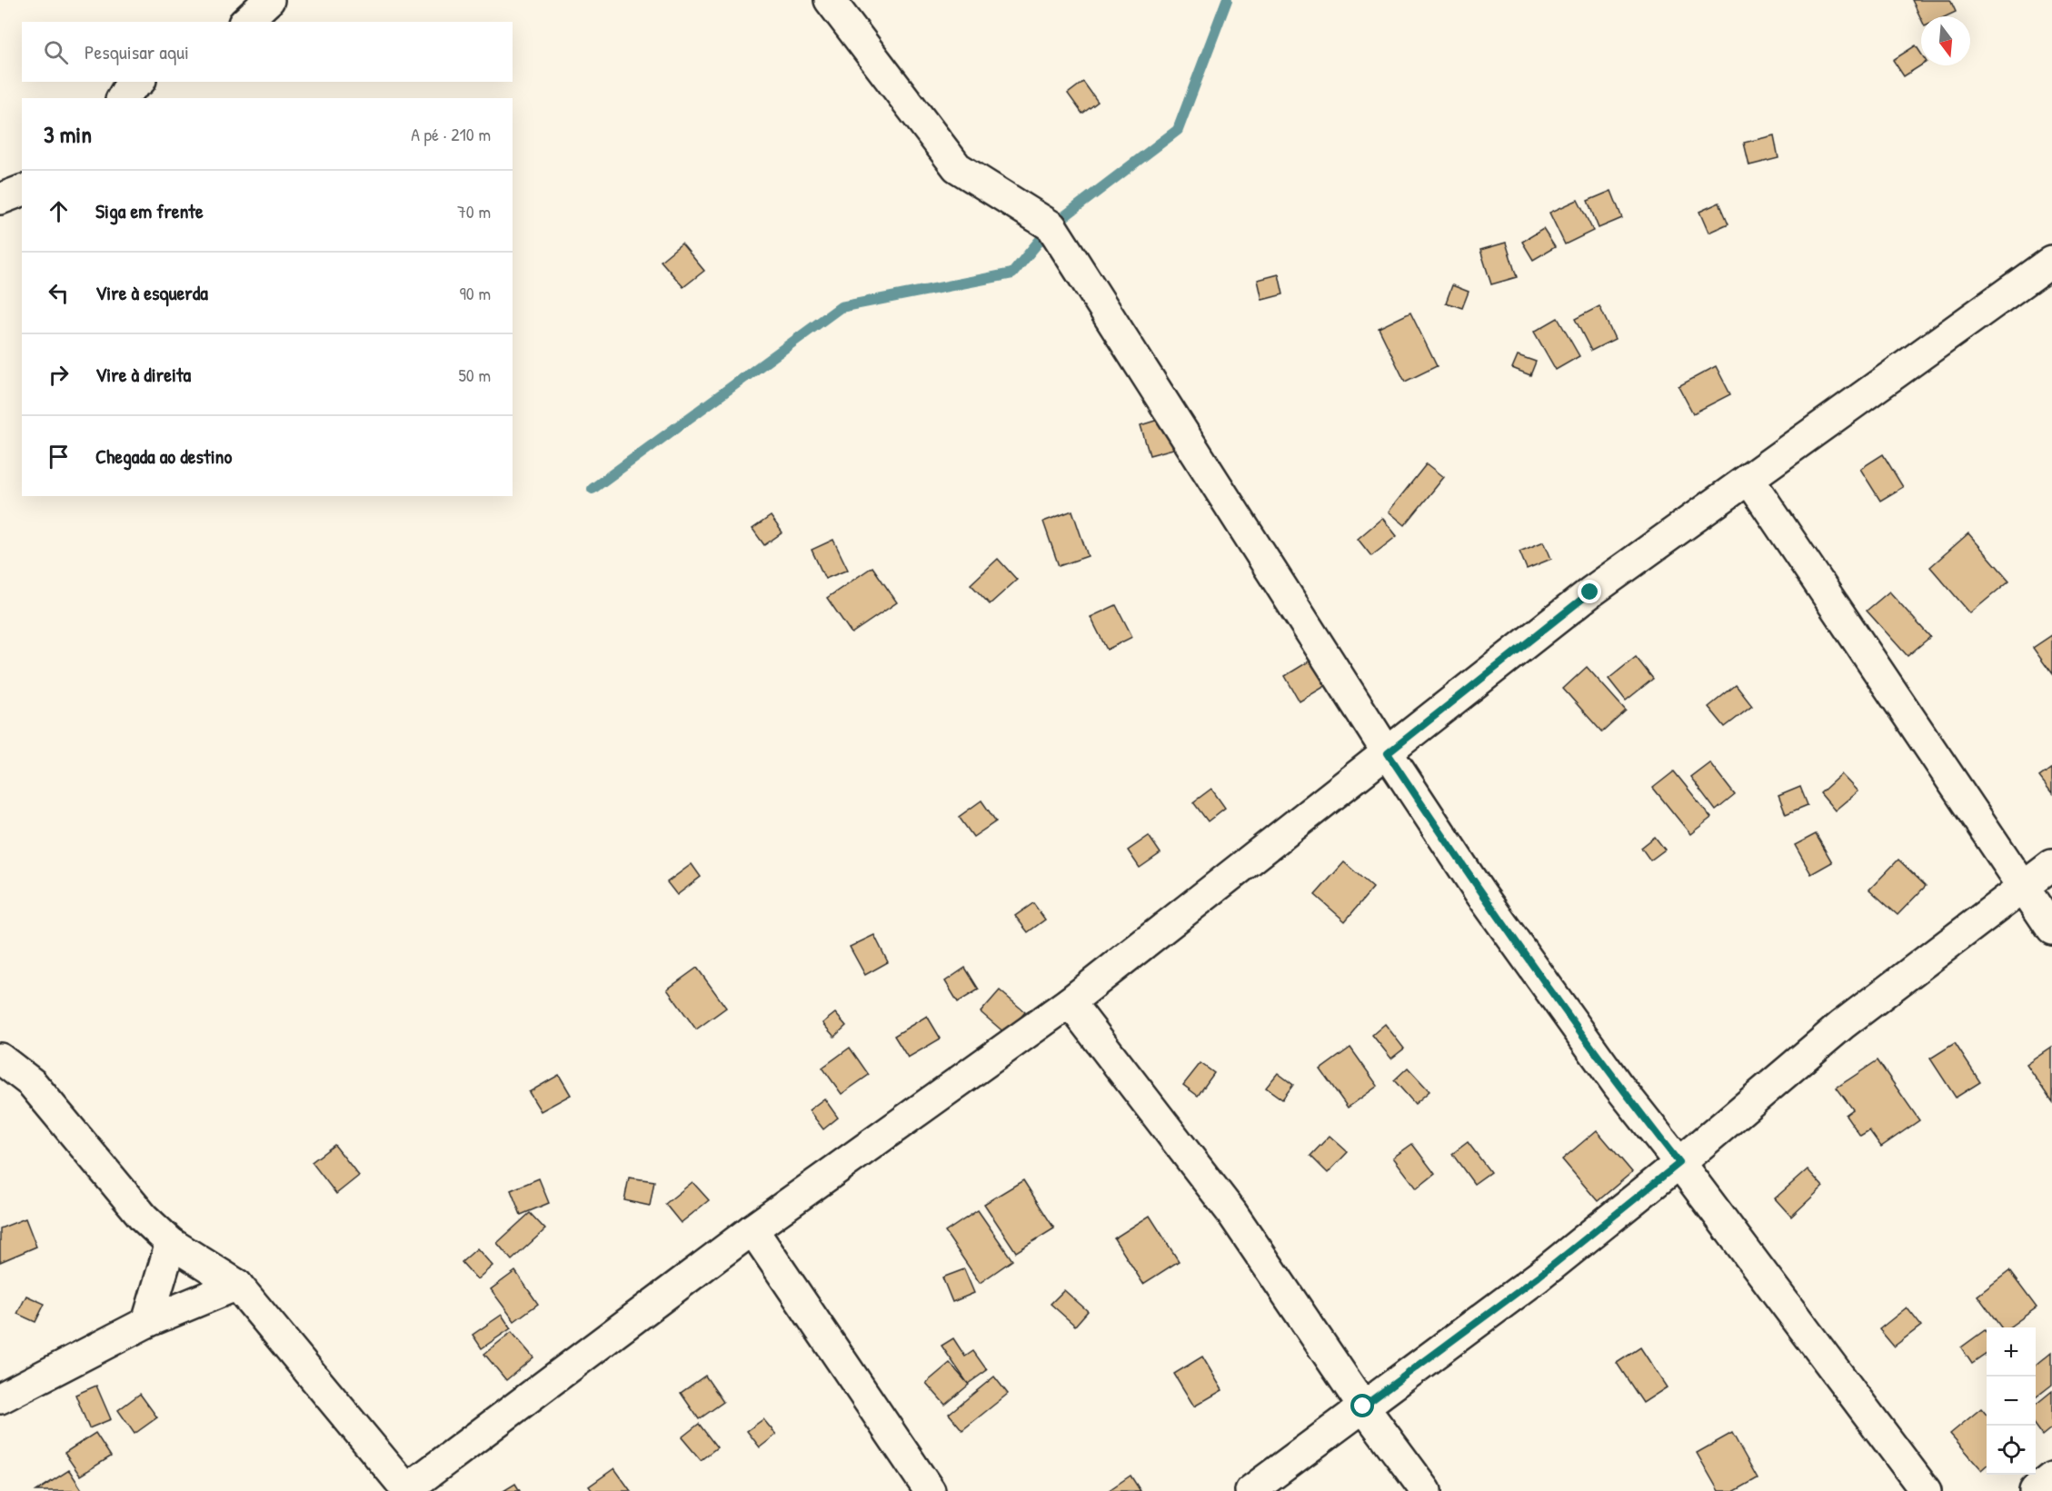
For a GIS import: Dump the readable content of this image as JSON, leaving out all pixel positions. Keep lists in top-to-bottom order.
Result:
{
  "north": "bottom",
  "page": {
    "search": "Pesquisar aqui",
    "heading": ["3 min", "A pé · 210 m"],
    "list": [
      ["Siga em frente", "70 m"],
      ["Vire à esquerda", "90 m"],
      ["Vire à direita", "50 m"],
      "Chegada ao destino"
    ],
    "map_buttons": ["+", "−"]
  }
}
